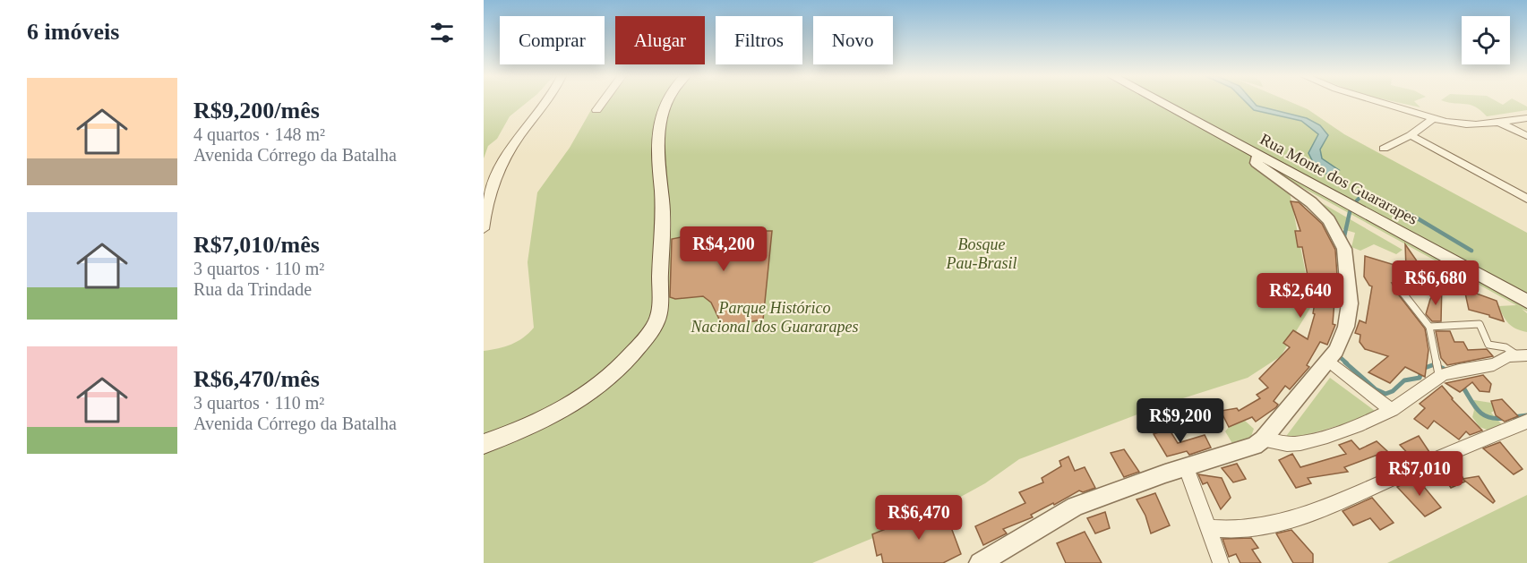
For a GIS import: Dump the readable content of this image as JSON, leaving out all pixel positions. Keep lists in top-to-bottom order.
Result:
{
  "streets": {
    "main road": ["Rua Monte dos Guararapes"]
  },
  "parks": ["Bosque Pau-Brasil", "Parque Histórico Nacional dos Guararapes"],
  "page": {
    "heading": "6 imóveis",
    "chip": [
      "Comprar",
      "Alugar",
      "Filtros",
      "Novo"
    ],
    "list": [
      {
        "name": "R$9,200/mês",
        "note": "4 quartos · 148 m² · Avenida Córrego da Batalha"
      },
      {
        "name": "R$7,010/mês",
        "note": "3 quartos · 110 m² · Rua da Trindade"
      },
      {
        "name": "R$6,470/mês",
        "note": "3 quartos · 110 m² · Avenida Córrego da Batalha"
      }
    ],
    "price": [
      "R$4,200",
      "R$6,680",
      "R$2,640",
      "R$9,200",
      "R$7,010",
      "R$6,470"
    ]
  }
}
